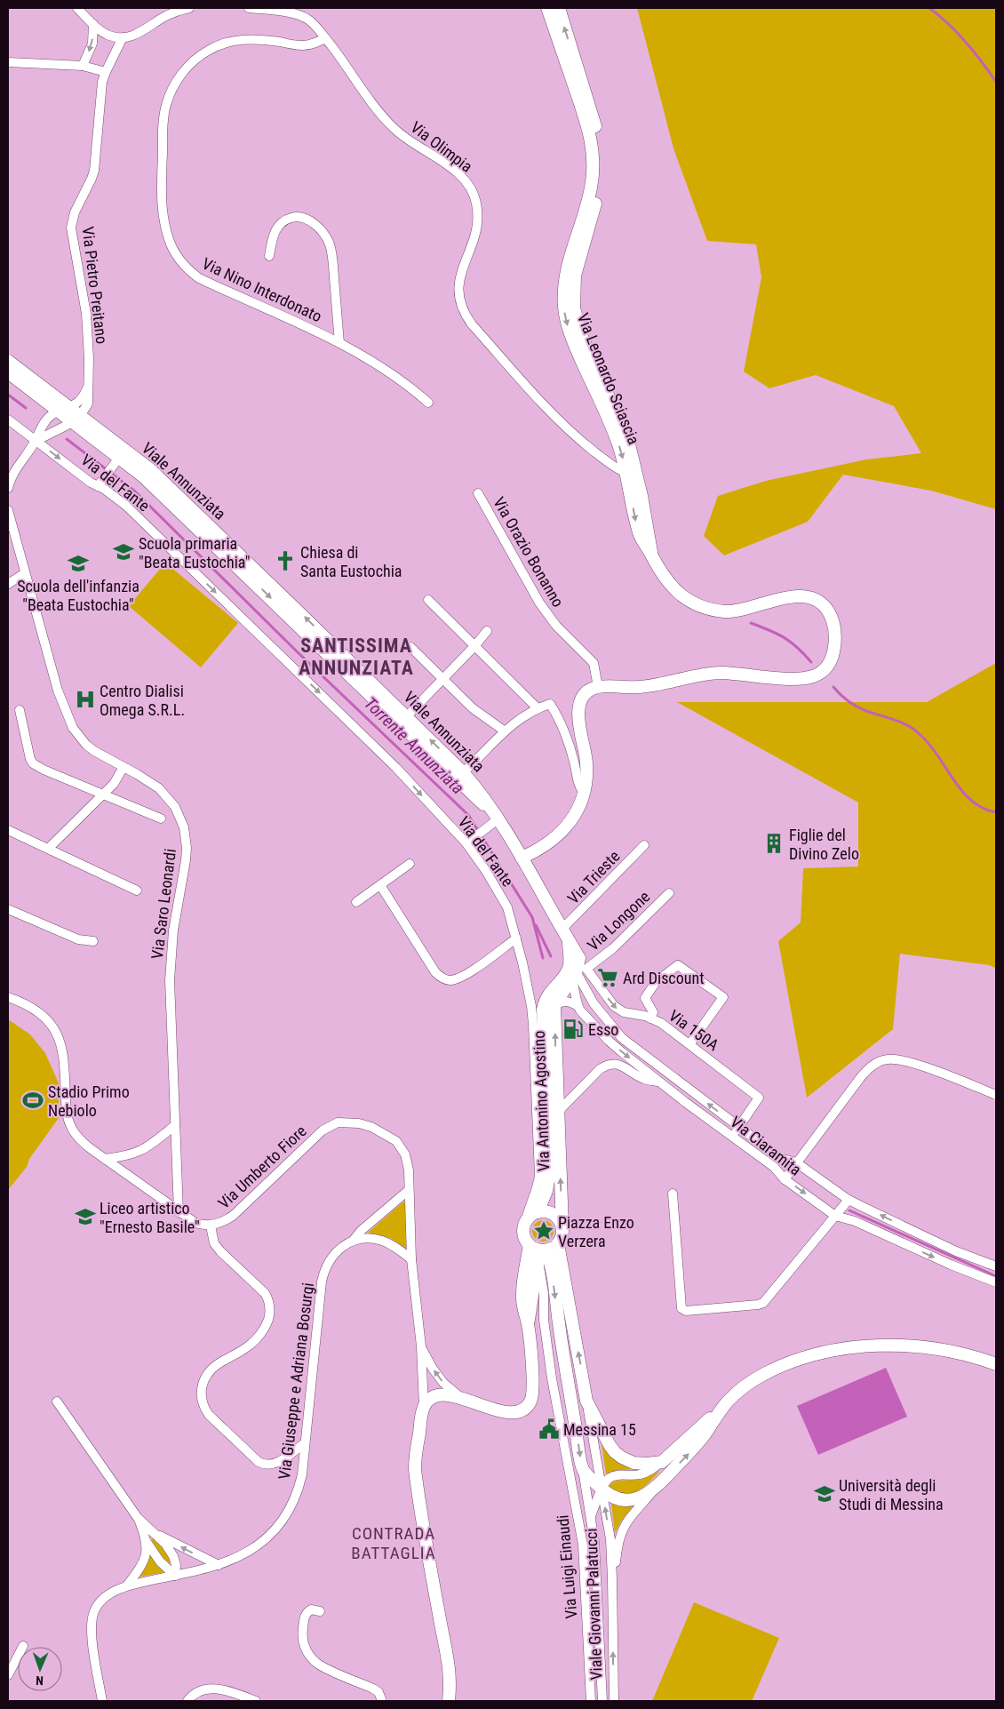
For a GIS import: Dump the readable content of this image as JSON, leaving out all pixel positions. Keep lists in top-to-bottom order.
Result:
{
  "streets": {
    "main road": [
      "Via Leonardo Sciascia",
      "Viale Annunziata",
      "Via Antonino Agostino",
      "Viale Giovanni Palatucci"
    ],
    "street": [
      "Via Olimpia",
      "Via Pietro Preitano",
      "Via Nino Interdonato",
      "Via del Fante",
      "Via Orazio Bonanno",
      "Via Trieste",
      "Via Saro Leonardi",
      "Via Longone",
      "Via 150A",
      "Via Ciaramita",
      "Via Umberto Fiore",
      "Via Giuseppe e Adriana Bosurgi",
      "Via Luigi Einaudi"
    ]
  },
  "crossings": [
    ["Via Olimpia", "Via Nino Interdonato"],
    ["Via Olimpia", "Via Leonardo Sciascia"],
    ["Via Pietro Preitano", "Viale Annunziata"],
    ["Via Leonardo Sciascia", "Via Orazio Bonanno"],
    ["Viale Annunziata", "Via Trieste"],
    ["Viale Annunziata", "Via Longone"],
    ["Viale Annunziata", "Via 150A"],
    ["Viale Annunziata", "Via Antonino Agostino"],
    ["Viale Annunziata", "Via Ciaramita"],
    ["Via del Fante", "Via Antonino Agostino"],
    ["Via del Fante", "Via Luigi Einaudi"],
    ["Via del Fante", "Viale Giovanni Palatucci"],
    ["Via Saro Leonardi", "Via Umberto Fiore"],
    ["Via Longone", "Via 150A"],
    ["Via Longone", "Via Antonino Agostino"],
    ["Via Longone", "Via Ciaramita"],
    ["Via 150A", "Via Antonino Agostino"],
    ["Via 150A", "Via Ciaramita"],
    ["Via Antonino Agostino", "Via Ciaramita"],
    ["Via Antonino Agostino", "Via Luigi Einaudi"],
    ["Via Antonino Agostino", "Viale Giovanni Palatucci"],
    ["Via Umberto Fiore", "Via Giuseppe e Adriana Bosurgi"],
    ["Via Luigi Einaudi", "Viale Giovanni Palatucci"]
  ],
  "one_way": ["Via del Fante"],
  "districts": ["SANTISSIMA ANNUNZIATA", "CONTRADA BATTAGLIA"],
  "water": ["Torrente Annunziata"],
  "places": {
    "school or university": [
      "Scuola primaria \"Beata Eustochia\"",
      "Scuola dell'infanzia \"Beata Eustochia\"",
      "Liceo artistico \"Ernesto Basile\"",
      "Università degli Studi di Messina"
    ],
    "church": ["Chiesa di Santa Eustochia"],
    "hospital": ["Centro Dialisi Omega S.R.L."],
    "building": ["Figlie del Divino Zelo"],
    "supermarket": ["Ard Discount"],
    "fuel station": ["Esso"],
    "sports": ["Stadio Primo Nebiolo"],
    "place": ["Piazza Enzo Verzera"],
    "public building": ["Messina 15"]
  },
  "north": "bottom"
}
